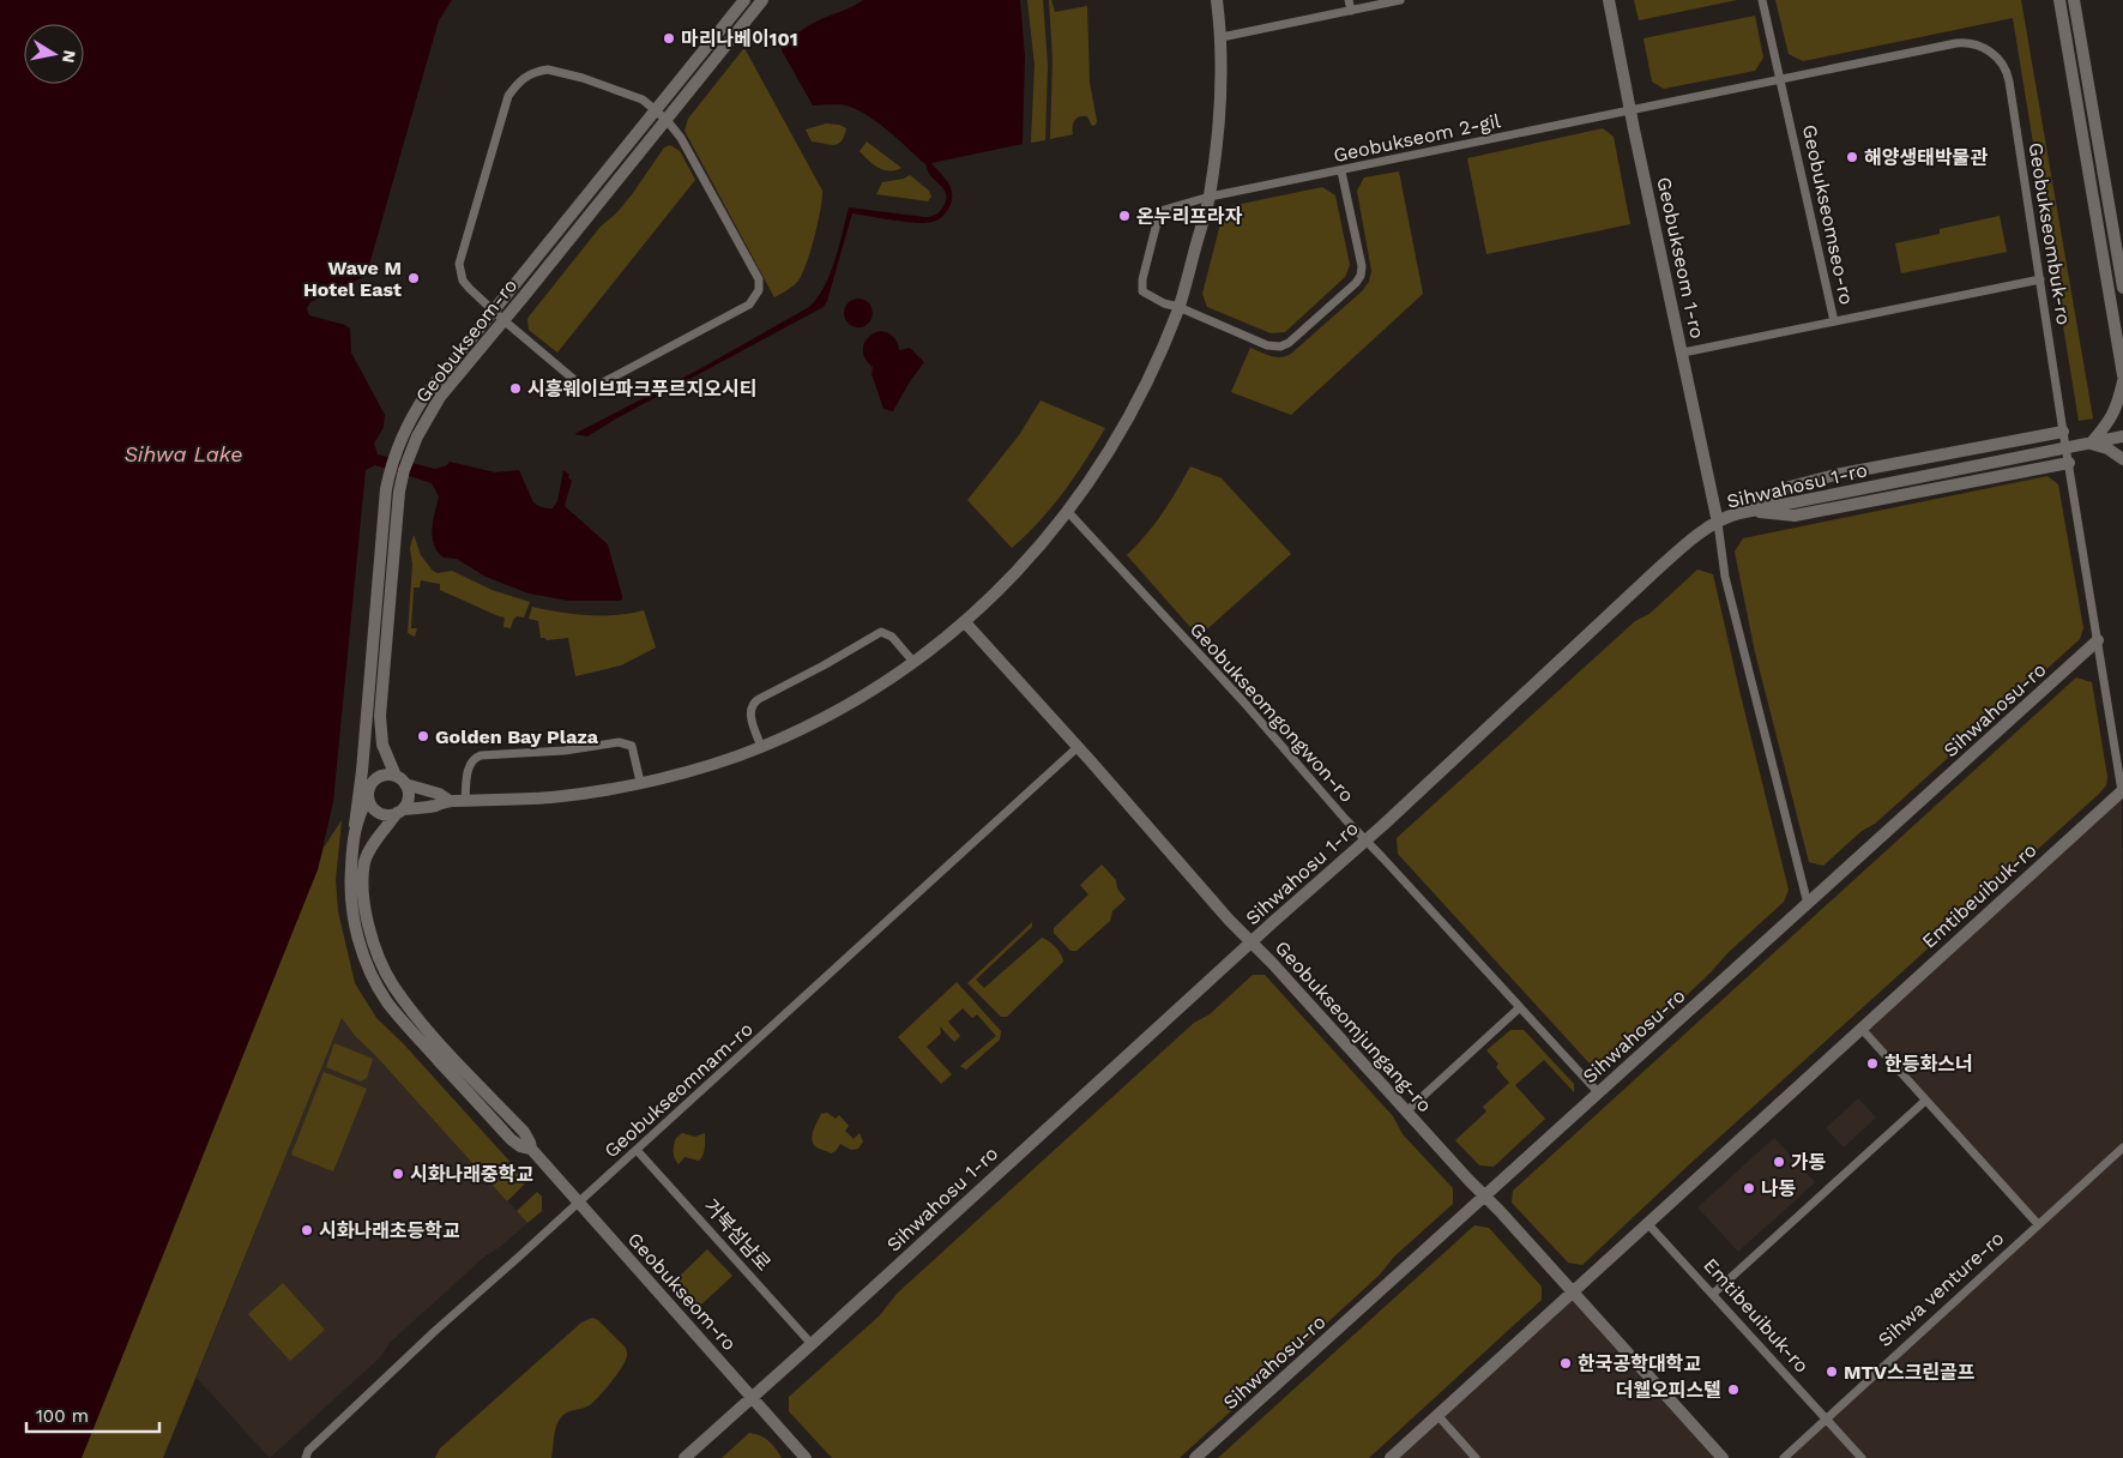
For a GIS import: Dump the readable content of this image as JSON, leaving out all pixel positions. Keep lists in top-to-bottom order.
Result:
{
  "streets": {
    "street": [
      "Geobukseom 2-gil",
      "Geobukseomseo-ro",
      "Geobukseombuk-ro",
      "Geobukseom 1-ro",
      "Geobukseom-ro",
      "Sihwahosu 1-ro",
      "Sihwahosu-ro",
      "Geobukseomgongwon-ro",
      "Emtibeuibuk-ro",
      "Geobukseomjungang-ro",
      "Geobukseomnam-ro",
      "거북섬남로",
      "Sihwa venture-ro"
    ]
  },
  "crossings": [
    ["Geobukseom 2-gil", "Geobukseombuk-ro"],
    ["Geobukseom 2-gil", "Geobukseom 1-ro"],
    ["Geobukseomseo-ro", "Geobukseombuk-ro"],
    ["Geobukseomseo-ro", "Geobukseom 1-ro"],
    ["Geobukseombuk-ro", "Geobukseom 1-ro"],
    ["Geobukseombuk-ro", "Sihwahosu-ro"],
    ["Geobukseombuk-ro", "Emtibeuibuk-ro"],
    ["Geobukseom 1-ro", "Sihwahosu 1-ro"],
    ["Geobukseom-ro", "Sihwahosu 1-ro"],
    ["Geobukseom-ro", "Geobukseomnam-ro"],
    ["Sihwahosu 1-ro", "Geobukseomgongwon-ro"],
    ["Sihwahosu 1-ro", "Geobukseomjungang-ro"],
    ["Sihwahosu 1-ro", "거북섬남로"],
    ["Sihwahosu-ro", "Geobukseomgongwon-ro"],
    ["Sihwahosu-ro", "Geobukseomjungang-ro"],
    ["Emtibeuibuk-ro", "Geobukseomjungang-ro"],
    ["Emtibeuibuk-ro", "Sihwa venture-ro"],
    ["Geobukseomjungang-ro", "Geobukseomnam-ro"],
    ["Geobukseomnam-ro", "거북섬남로"]
  ],
  "water": ["Sihwa Lake"],
  "places": [
    "마리나베이101",
    "해양생태박물관",
    "온누리프라자",
    "Wave M Hotel East",
    "시흥웨이브파크푸르지오시티",
    "Golden Bay Plaza",
    "한등화스너",
    "가동",
    "시화나래중학교",
    "나동",
    "시화나래초등학교",
    "한국공학대학교",
    "MTV스크린골프",
    "더웰오피스텔"
  ],
  "scale_bar": "100 m",
  "north": "right"
}
